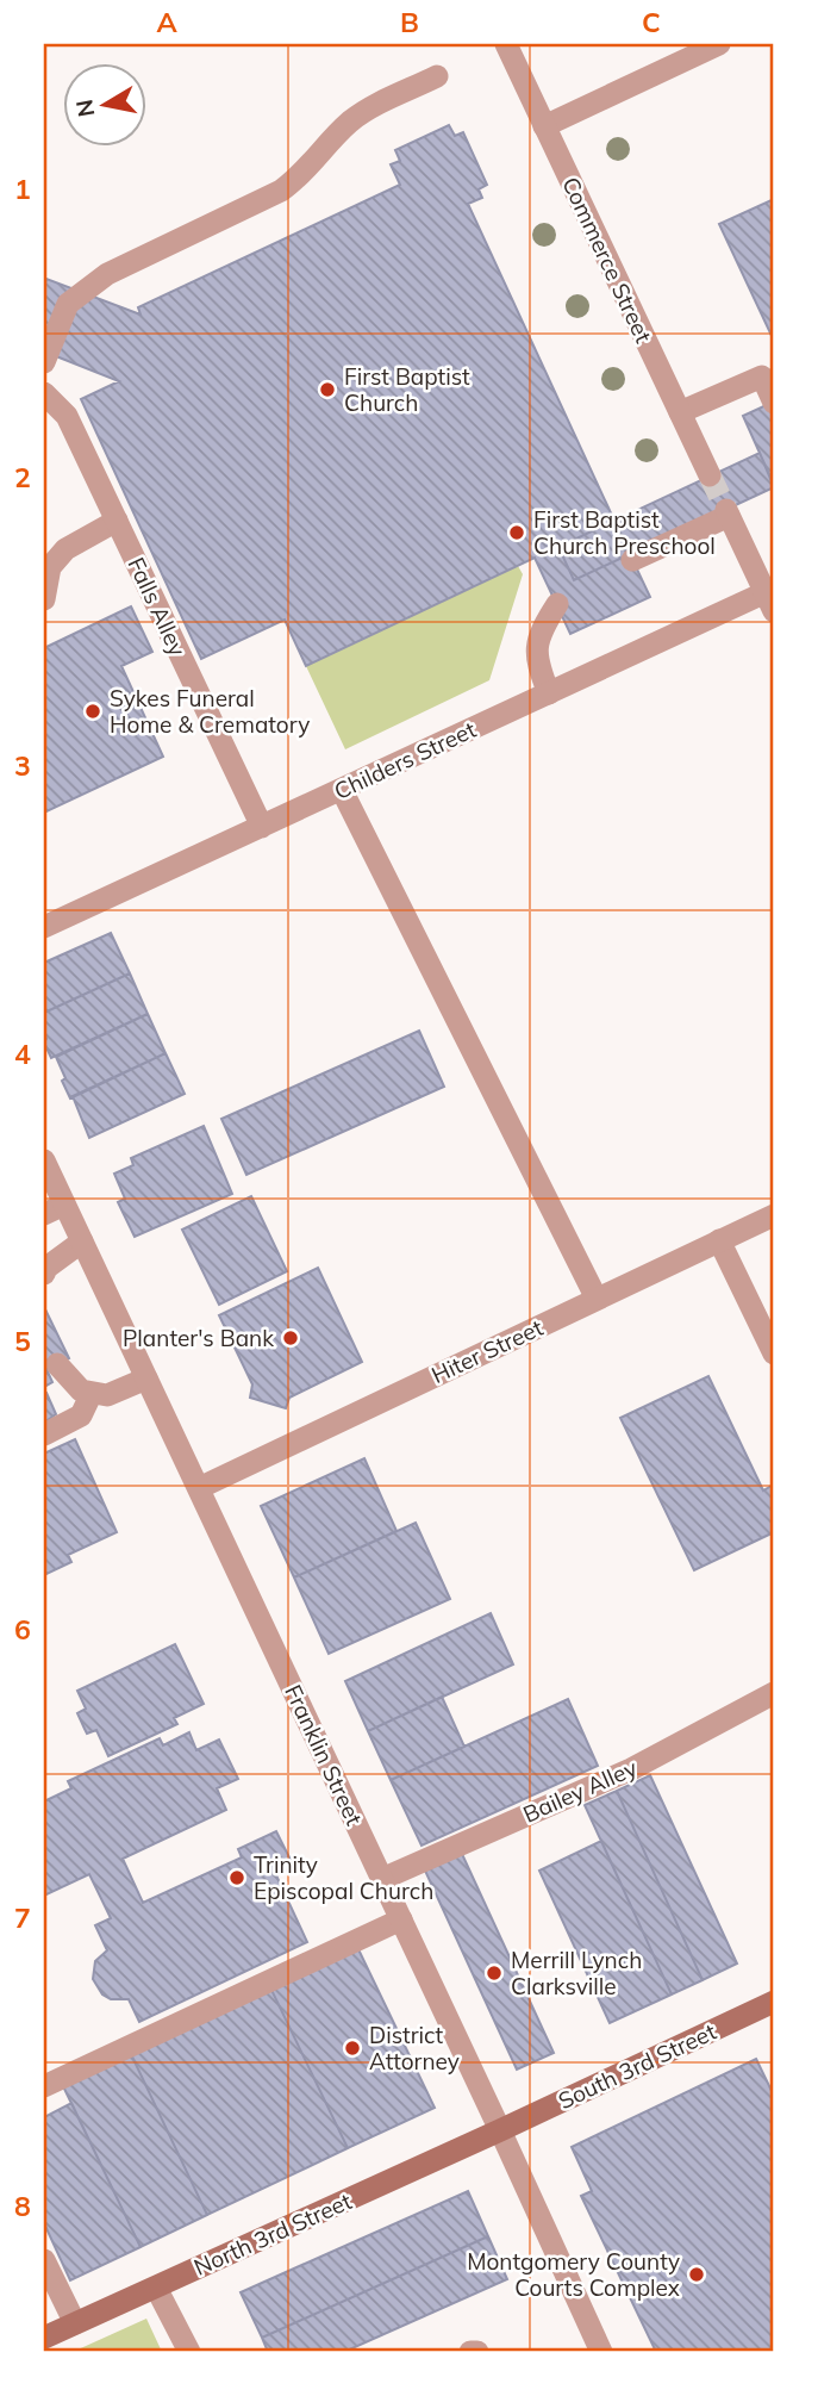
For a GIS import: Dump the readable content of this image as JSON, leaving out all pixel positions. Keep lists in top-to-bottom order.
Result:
{
  "streets": {
    "main road": ["South 3rd Street", "North 3rd Street"],
    "street": [
      "Commerce Street",
      "Falls Alley",
      "Childers Street",
      "Hiter Street",
      "Franklin Street",
      "Bailey Alley"
    ]
  },
  "crossings": [
    ["Falls Alley", "Childers Street"],
    ["Hiter Street", "Franklin Street"],
    ["Franklin Street", "Bailey Alley"],
    ["Franklin Street", "South 3rd Street"],
    ["Franklin Street", "North 3rd Street"],
    ["South 3rd Street", "North 3rd Street"]
  ],
  "places": [
    "First Baptist Church",
    "First Baptist Church Preschool",
    "Sykes Funeral Home & Crematory",
    "Planter's Bank",
    "Trinity Episcopal Church",
    "Merrill Lynch Clarksville",
    "District Attorney",
    "Montgomery County Courts Complex"
  ],
  "north": "left",
  "grid": {
    "columns": ["A", "B", "C"],
    "rows": [
      "1",
      "2",
      "3",
      "4",
      "5",
      "6",
      "7",
      "8"
    ]
  }
}
